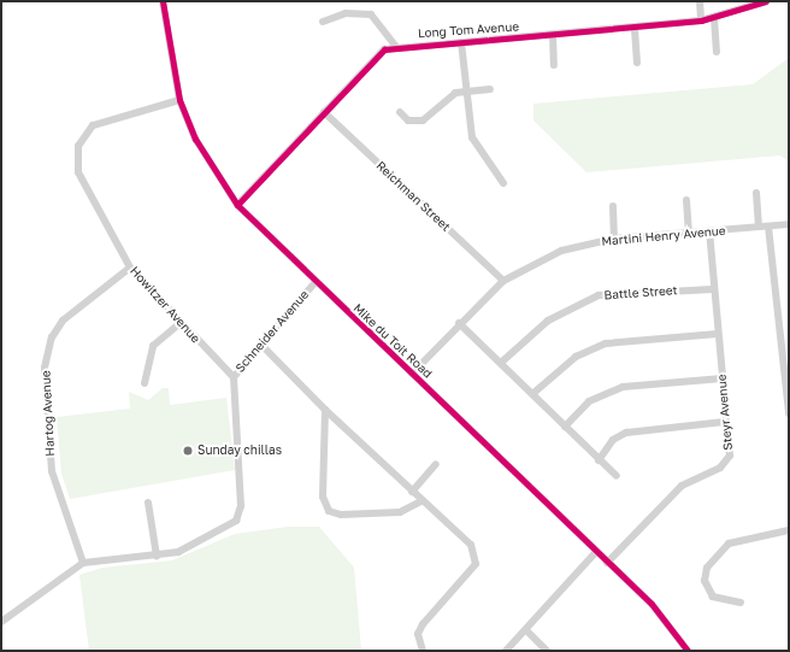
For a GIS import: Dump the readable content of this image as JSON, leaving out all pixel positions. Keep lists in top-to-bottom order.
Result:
{
  "streets": {
    "street": [
      "Long Tom Avenue",
      "Reichman Street",
      "Martini Henry Avenue",
      "Battle Street",
      "Howitzer Avenue",
      "Schneider Avenue",
      "Mike du Toit Road",
      "Steyr Avenue",
      "Hartog Avenue"
    ]
  },
  "crossings": [
    ["Long Tom Avenue", "Reichman Street"],
    ["Long Tom Avenue", "Mike du Toit Road"],
    ["Reichman Street", "Martini Henry Avenue"],
    ["Martini Henry Avenue", "Mike du Toit Road"],
    ["Martini Henry Avenue", "Steyr Avenue"],
    ["Battle Street", "Steyr Avenue"],
    ["Howitzer Avenue", "Schneider Avenue"],
    ["Howitzer Avenue", "Mike du Toit Road"],
    ["Howitzer Avenue", "Hartog Avenue"],
    ["Schneider Avenue", "Mike du Toit Road"],
    ["Schneider Avenue", "Hartog Avenue"],
    ["Mike du Toit Road", "Steyr Avenue"]
  ],
  "places": ["Sunday chillas"]
}
